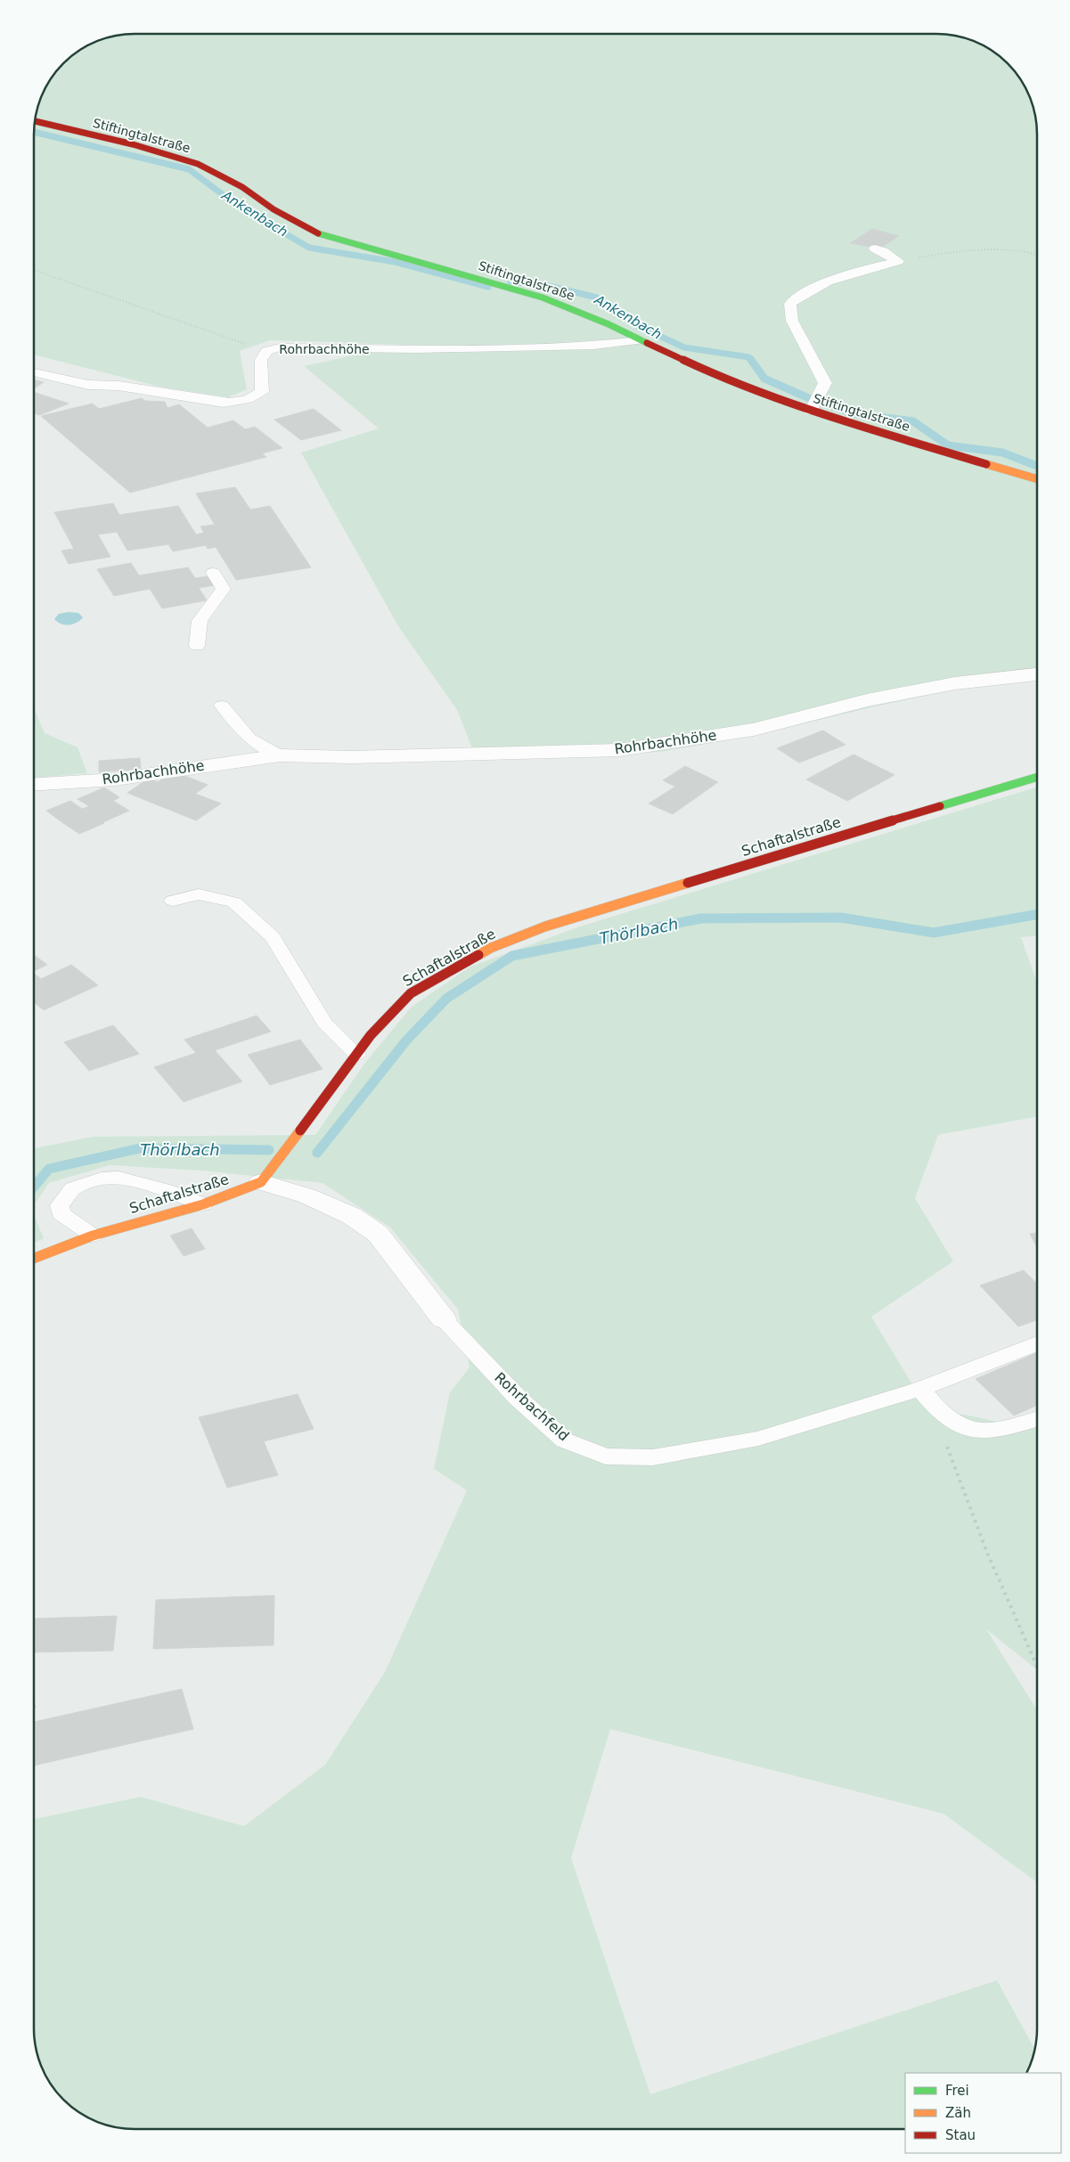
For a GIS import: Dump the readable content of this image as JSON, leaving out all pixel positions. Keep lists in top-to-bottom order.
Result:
{
  "streets": {
    "street": [
      "Stiftingtalstraße",
      "Rohrbachhöhe",
      "Schaftalstraße",
      "Rohrbachfeld"
    ]
  },
  "crossings": [
    ["Stiftingtalstraße", "Rohrbachhöhe"],
    ["Schaftalstraße", "Rohrbachfeld"]
  ],
  "water": ["Ankenbach", "Thörlbach"],
  "legend": ["Frei", "Zäh", "Stau"]
}
